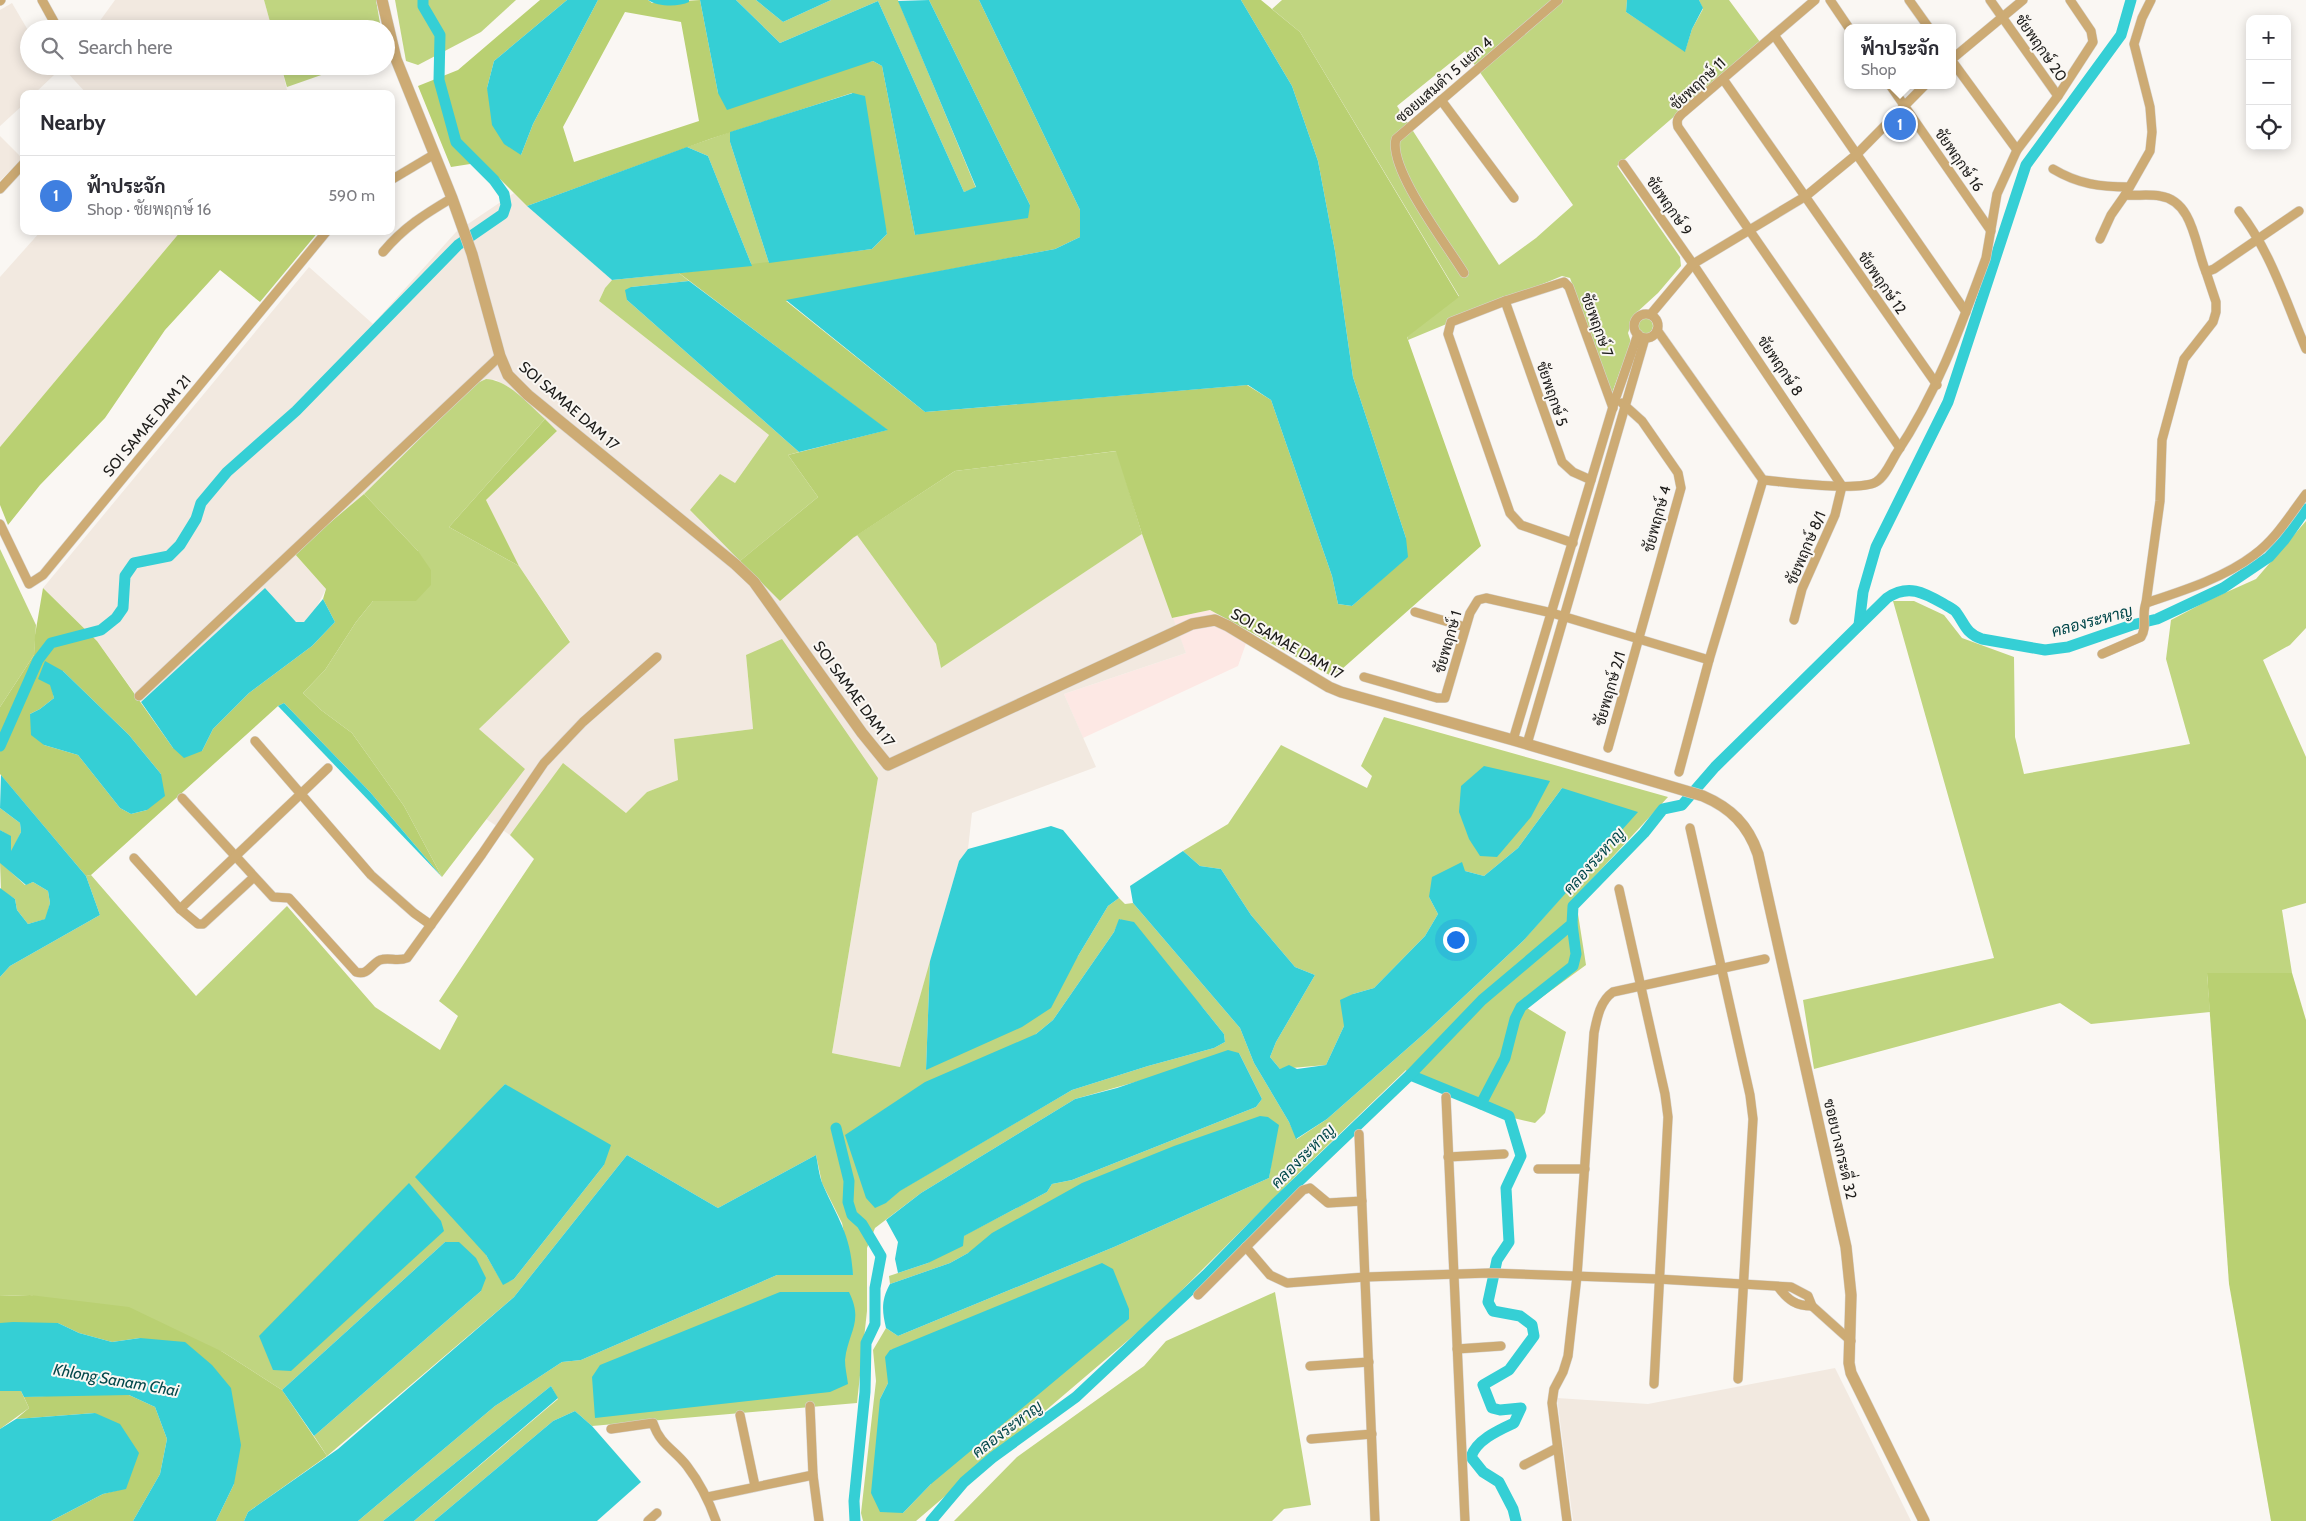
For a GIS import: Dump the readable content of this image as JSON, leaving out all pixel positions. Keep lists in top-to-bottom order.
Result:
{
  "streets": {
    "street": [
      "ชัยพฤกษ์ 20",
      "ซอยแสมดำ 5 แยก 4",
      "ชัยพฤกษ์ 11",
      "ชัยพฤกษ์ 16",
      "ชัยพฤกษ์ 9",
      "ชัยพฤกษ์ 12",
      "ชัยพฤกษ์ 7",
      "ชัยพฤกษ์ 8",
      "ชัยพฤกษ์ 5",
      "SOI SAMAE DAM 17",
      "SOI SAMAE DAM 21",
      "ชัยพฤกษ์ 4",
      "ชัยพฤกษ์ 8/1",
      "ชัยพฤกษ์ 1",
      "ชัยพฤกษ์ 2/1",
      "ซอยบางกระดี่ 32"
    ]
  },
  "crossings": [
    ["ชัยพฤกษ์ 11", "ชัยพฤกษ์ 12"],
    ["ชัยพฤกษ์ 9", "ชัยพฤกษ์ 8"],
    ["ชัยพฤกษ์ 7", "ชัยพฤกษ์ 5"],
    ["ชัยพฤกษ์ 7", "ชัยพฤกษ์ 4"],
    ["ชัยพฤกษ์ 8", "ชัยพฤกษ์ 8/1"],
    ["SOI SAMAE DAM 17", "ซอยบางกระดี่ 32"],
    ["ชัยพฤกษ์ 4", "ชัยพฤกษ์ 1"],
    ["ชัยพฤกษ์ 4", "ชัยพฤกษ์ 2/1"],
    ["ชัยพฤกษ์ 1", "ชัยพฤกษ์ 2/1"]
  ],
  "water": ["คลองระหาญ", "Khlong Sanam Chai"],
  "page": {
    "map_buttons": ["+", "−"],
    "search": "Search here",
    "popup": ["ฟ้าประจัก", "Shop"],
    "heading": "Nearby",
    "pins": "1",
    "list": [
      {
        "mark": "1",
        "name": "ฟ้าประจัก",
        "note": "Shop · ชัยพฤกษ์ 16",
        "value": "590 m"
      }
    ]
  }
}
